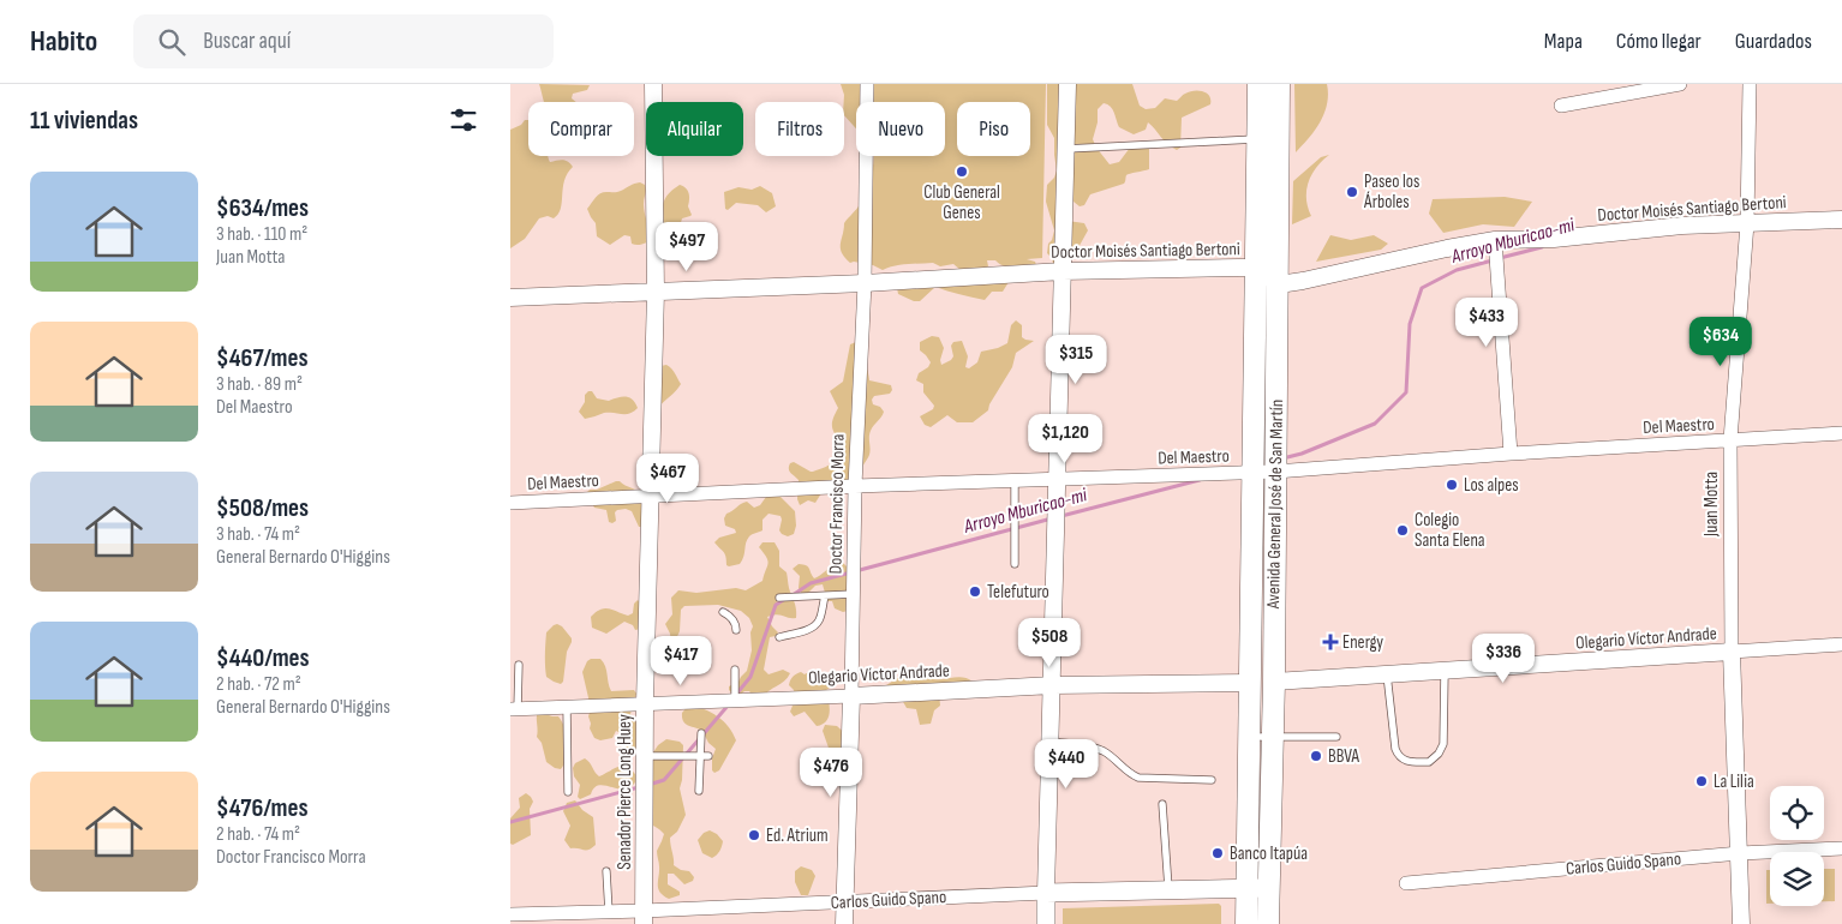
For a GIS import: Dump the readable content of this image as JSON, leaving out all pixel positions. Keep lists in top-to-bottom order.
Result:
{
  "streets": {
    "highway": ["Avenida General José de San Martín"],
    "main road": ["Carlos Guido Spano"],
    "street": [
      "Doctor Moisés Santiago Bertoni",
      "Del Maestro",
      "Doctor Francisco Morra",
      "Juan Motta",
      "Olegario Víctor Andrade",
      "Senador Pierce Long Huey"
    ]
  },
  "crossings": [
    ["Doctor Moisés Santiago Bertoni", "Doctor Francisco Morra"],
    ["Doctor Moisés Santiago Bertoni", "Avenida General José de San Martín"],
    ["Doctor Moisés Santiago Bertoni", "Juan Motta"],
    ["Doctor Moisés Santiago Bertoni", "Senador Pierce Long Huey"],
    ["Del Maestro", "Doctor Francisco Morra"],
    ["Del Maestro", "Avenida General José de San Martín"],
    ["Del Maestro", "Juan Motta"],
    ["Del Maestro", "Senador Pierce Long Huey"],
    ["Doctor Francisco Morra", "Olegario Víctor Andrade"],
    ["Doctor Francisco Morra", "Carlos Guido Spano"],
    ["Avenida General José de San Martín", "Olegario Víctor Andrade"],
    ["Avenida General José de San Martín", "Carlos Guido Spano"],
    ["Juan Motta", "Olegario Víctor Andrade"],
    ["Juan Motta", "Carlos Guido Spano"],
    ["Olegario Víctor Andrade", "Senador Pierce Long Huey"],
    ["Senador Pierce Long Huey", "Carlos Guido Spano"]
  ],
  "water": ["Arroyo Mburicao-mi"],
  "places": {
    "other": [
      "Club General Genes",
      "Paseo los Árboles",
      "Los alpes",
      "Colegio Santa Elena",
      "Telefuturo",
      "BBVA",
      "La Lilia",
      "Ed. Atrium",
      "Banco Itapúa"
    ],
    "health": ["Energy"]
  },
  "page": {
    "header": "Habito",
    "search": "Buscar aquí",
    "nav": ["Mapa", "Cómo llegar", "Guardados"],
    "heading": "11 viviendas",
    "chip": [
      "Comprar",
      "Alquilar",
      "Filtros",
      "Nuevo",
      "Piso"
    ],
    "list": [
      {
        "name": "$634/mes",
        "note": "3 hab. · 110 m² · Juan Motta"
      },
      {
        "name": "$467/mes",
        "note": "3 hab. · 89 m² · Del Maestro"
      },
      {
        "name": "$508/mes",
        "note": "3 hab. · 74 m² · General Bernardo O'Higgins"
      },
      {
        "name": "$440/mes",
        "note": "2 hab. · 72 m² · General Bernardo O'Higgins"
      },
      {
        "name": "$476/mes",
        "note": "2 hab. · 74 m² · Doctor Francisco Morra"
      }
    ],
    "price": [
      "$497",
      "$433",
      "$634",
      "$315",
      "$1,120",
      "$467",
      "$508",
      "$336",
      "$417",
      "$440",
      "$476"
    ]
  }
}
